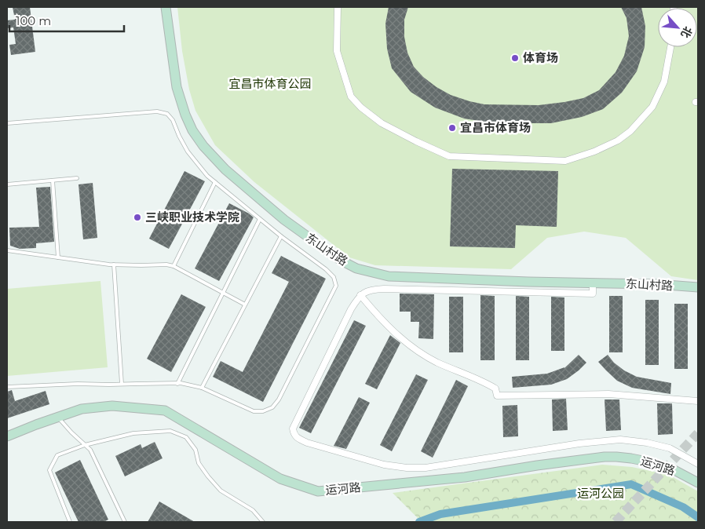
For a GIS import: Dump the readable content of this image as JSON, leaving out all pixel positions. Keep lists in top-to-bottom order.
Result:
{
  "streets": {
    "street": ["东山村路", "运河路"]
  },
  "parks": ["宜昌市体育公园", "运河公园"],
  "places": ["体育场", "宜昌市体育场", "三峡职业技术学院"],
  "scale_bar": "100 m",
  "north": "bottom right"
}
